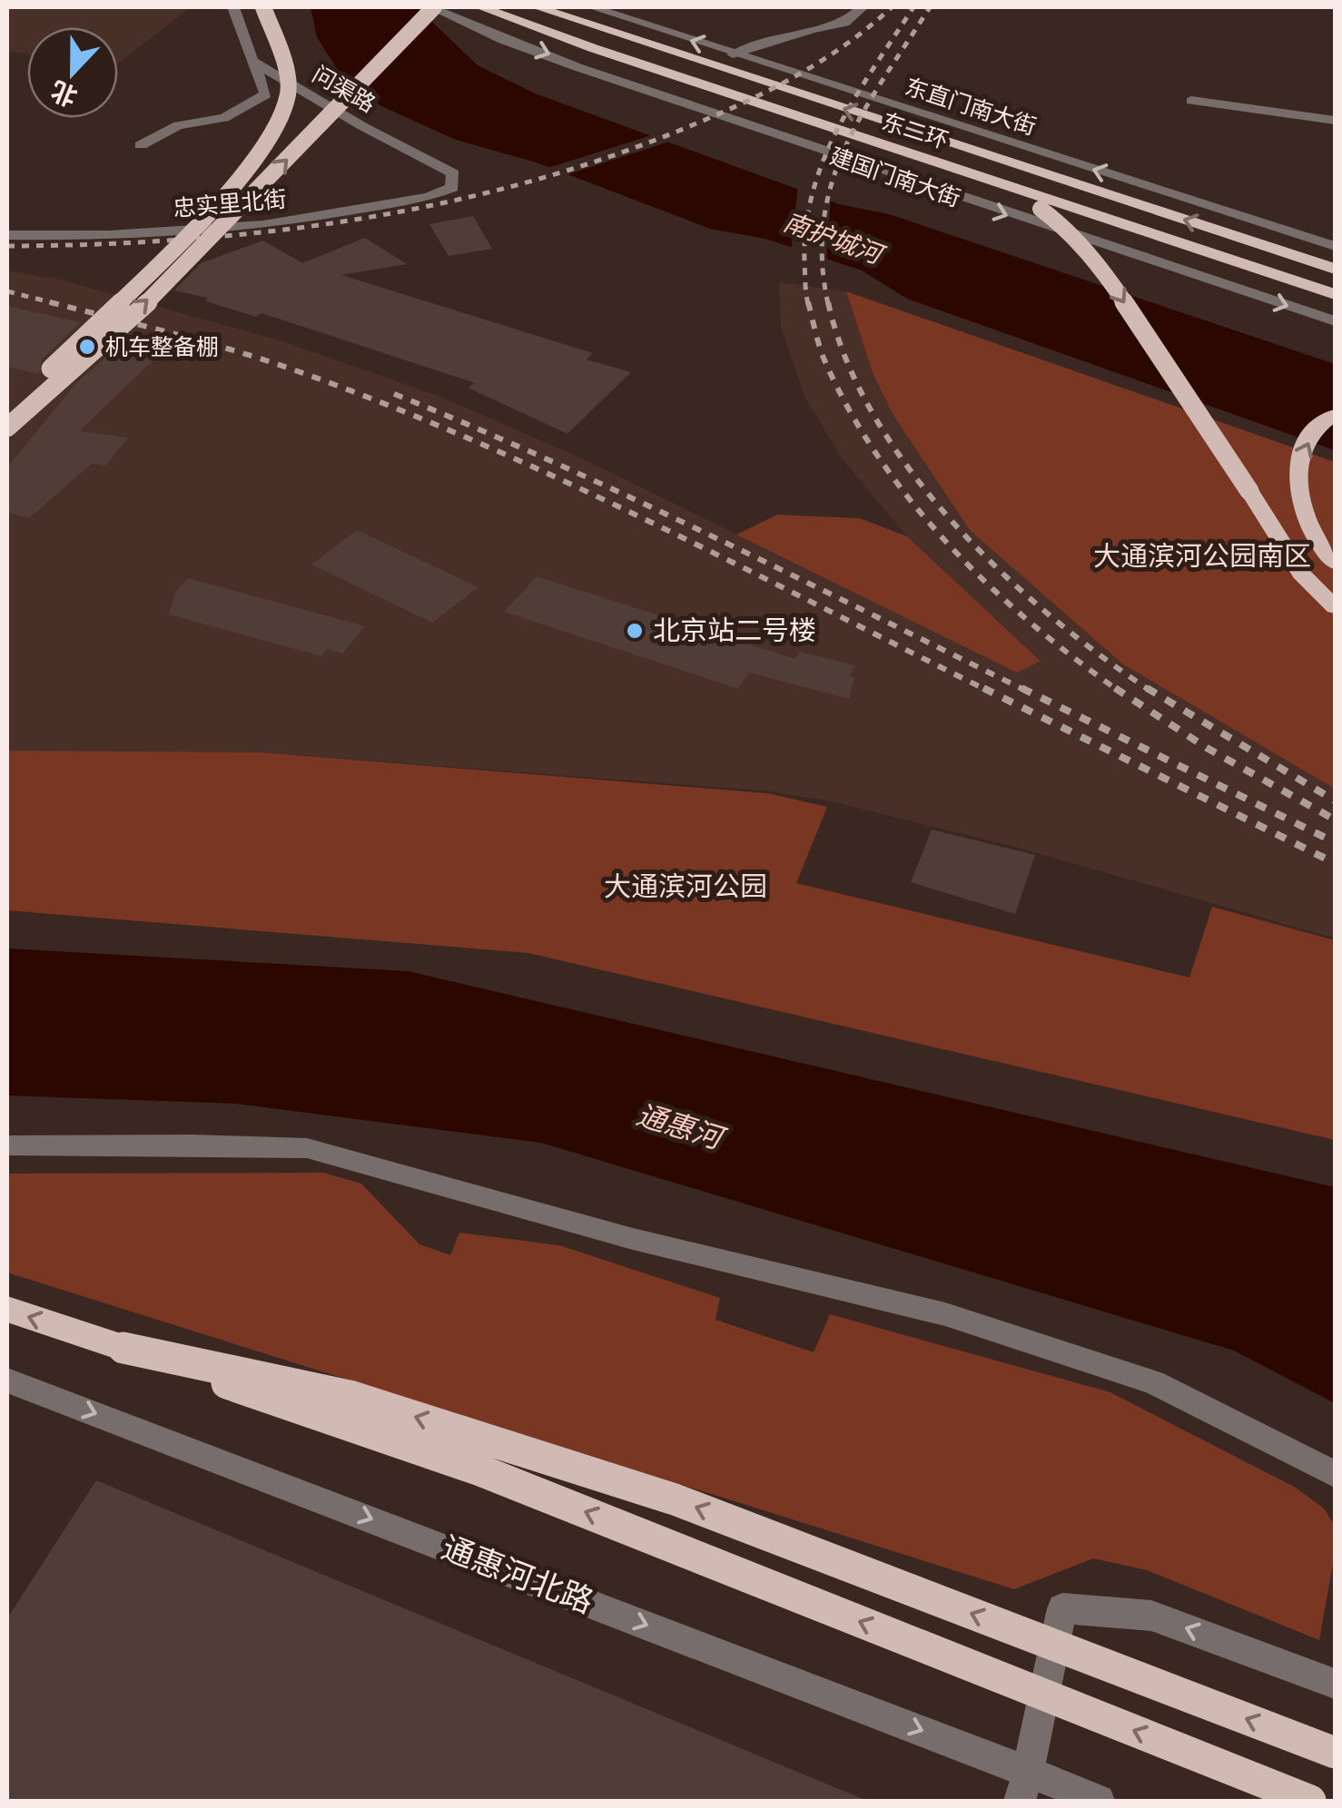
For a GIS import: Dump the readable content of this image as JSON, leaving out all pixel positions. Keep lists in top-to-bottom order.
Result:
{
  "streets": {
    "highway": ["东二环"],
    "street": [
      "问渠路",
      "东直门南大街",
      "建国门南大街",
      "忠实里北街",
      "通惠河北路"
    ]
  },
  "crossings": [
    ["问渠路", "忠实里北街"]
  ],
  "one_way": ["东直门南大街", "建国门南大街", "通惠河北路"],
  "water": ["南护城河", "通惠河"],
  "parks": ["大通滨河公园南区", "大通滨河公园"],
  "places": ["机车整备棚", "北京站二号楼"],
  "north": "bottom"
}
